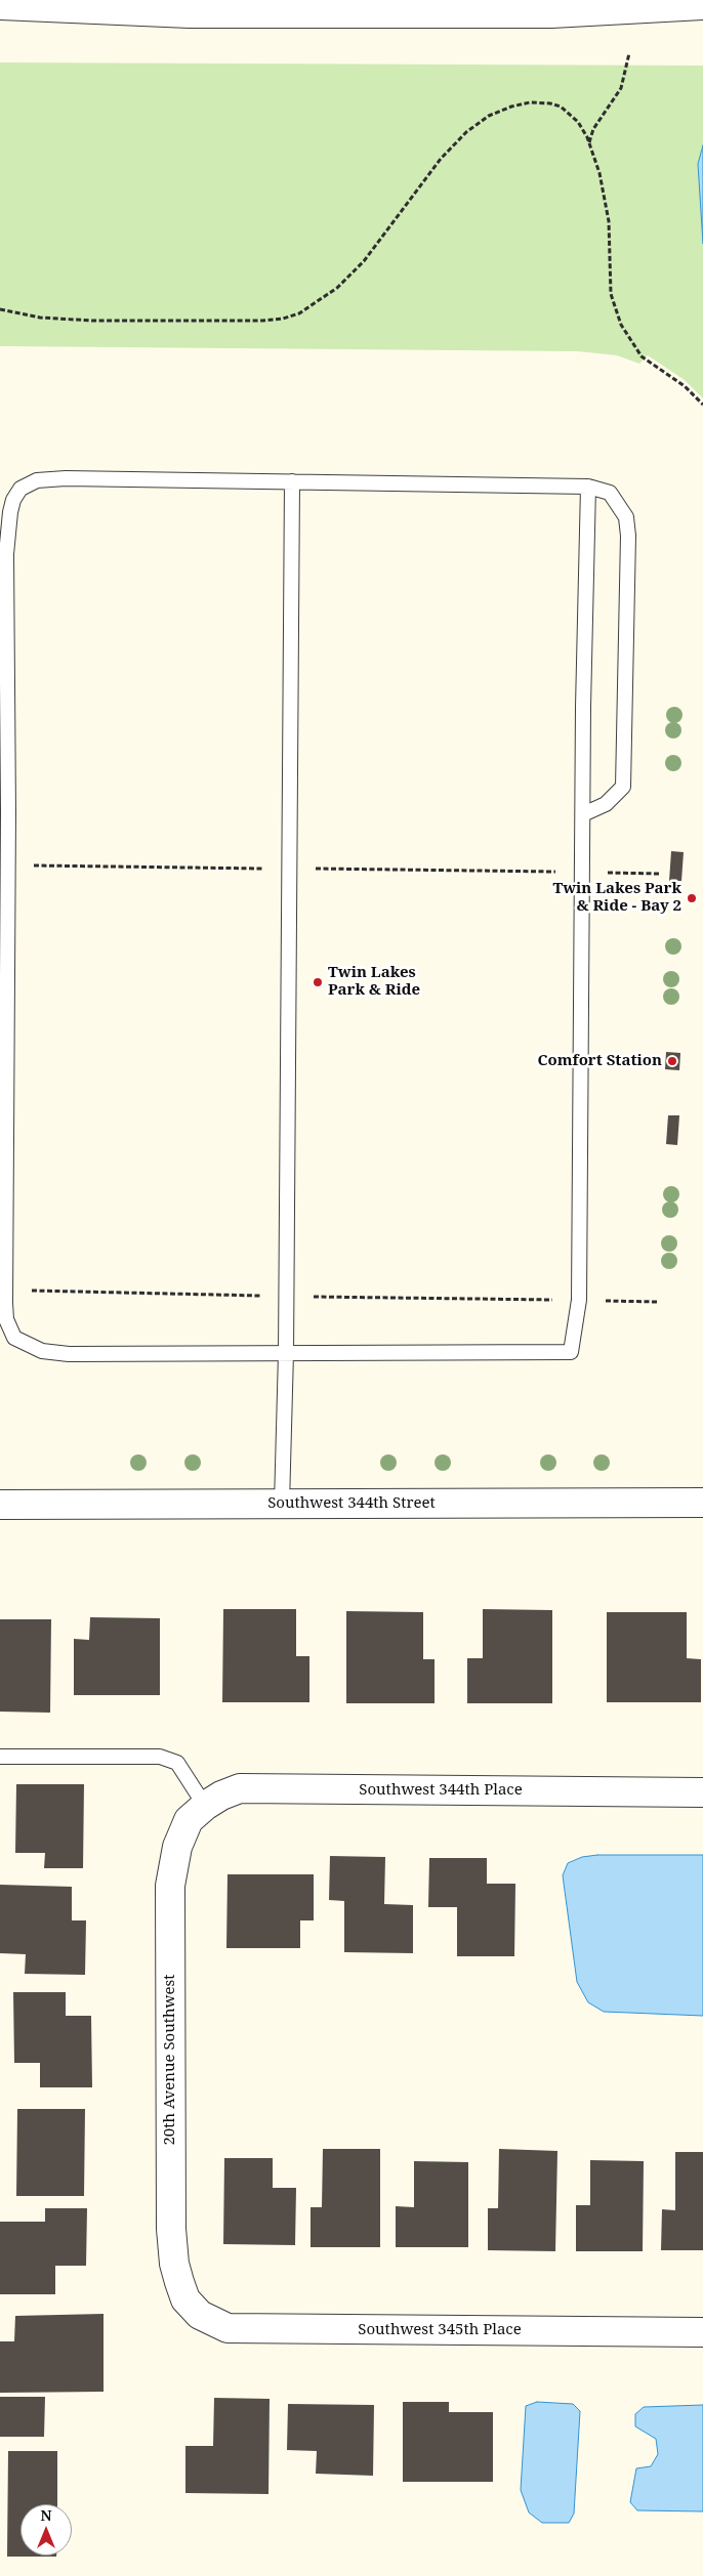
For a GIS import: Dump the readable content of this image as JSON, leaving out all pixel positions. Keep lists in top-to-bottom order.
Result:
{
  "streets": {
    "street": [
      "Southwest 344th Street",
      "Southwest 344th Place",
      "20th Avenue Southwest",
      "Southwest 345th Place"
    ]
  },
  "crossings": [
    ["Southwest 344th Place", "20th Avenue Southwest"],
    ["20th Avenue Southwest", "Southwest 345th Place"]
  ],
  "places": ["Twin Lakes Park & Ride - Bay 2", "Twin Lakes Park & Ride", "Comfort Station"],
  "north": "top"
}
